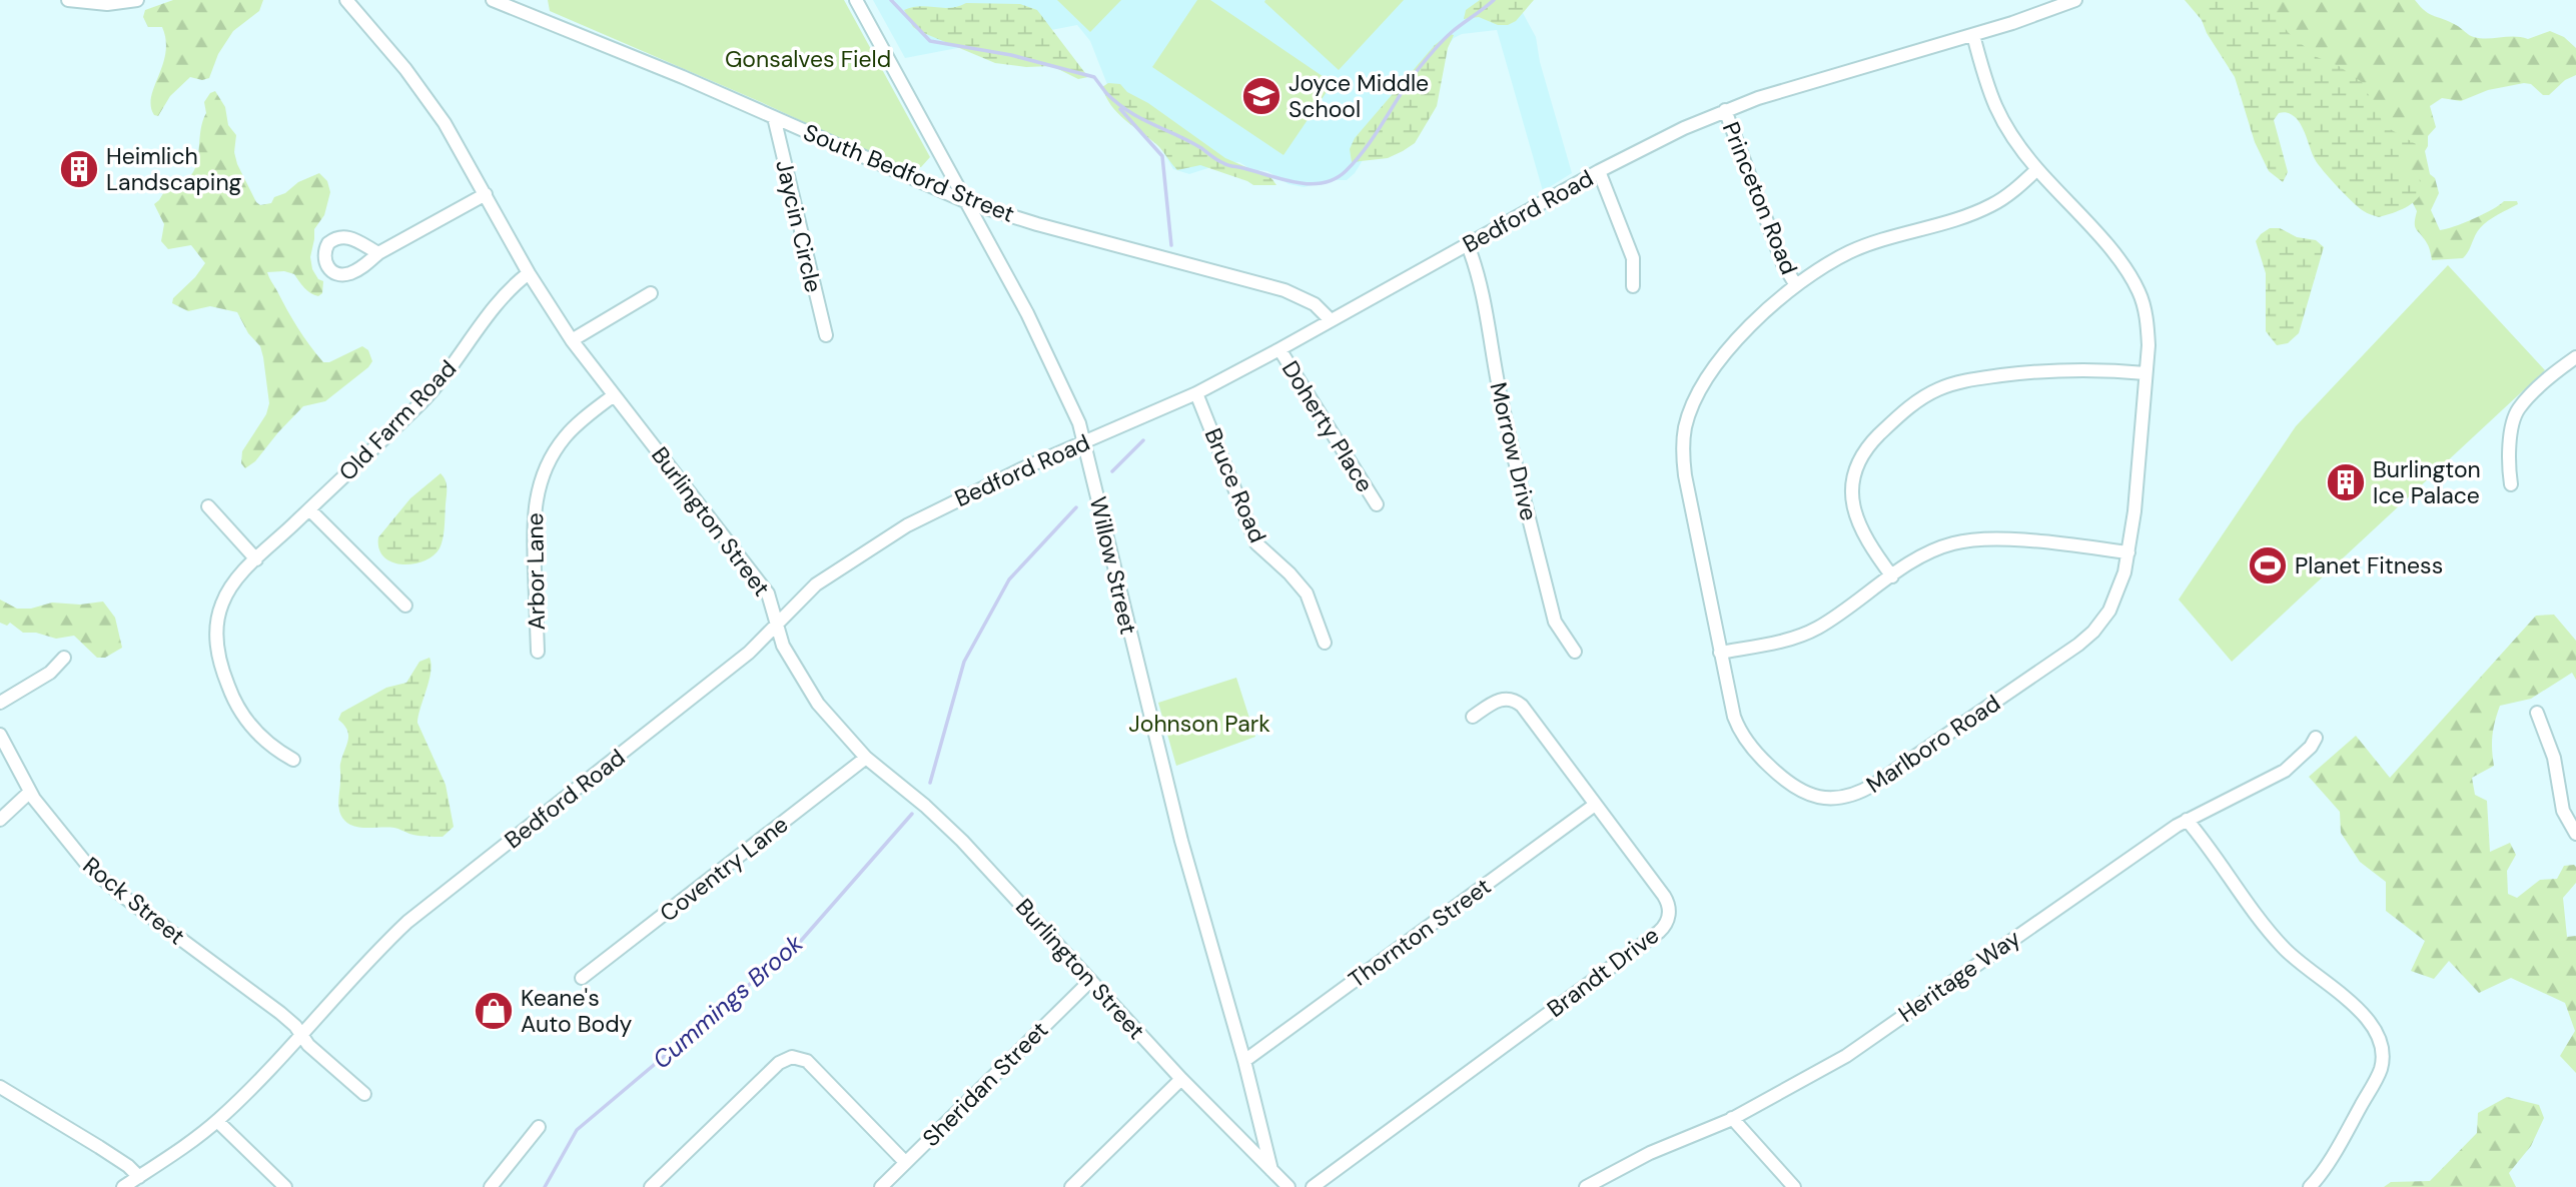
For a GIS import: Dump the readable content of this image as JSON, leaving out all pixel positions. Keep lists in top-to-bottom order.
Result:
{
  "streets": {
    "street": [
      "South Bedford Street",
      "Princeton Road",
      "Bedford Road",
      "Jaycin Circle",
      "Old Farm Road",
      "Doherty Place",
      "Morrow Drive",
      "Bruce Road",
      "Burlington Street",
      "Willow Street",
      "Arbor Lane",
      "Marlboro Road",
      "Coventry Lane",
      "Rock Street",
      "Thornton Street",
      "Brandt Drive",
      "Heritage Way",
      "Sheridan Street"
    ]
  },
  "crossings": [
    ["South Bedford Street", "Bedford Road"],
    ["South Bedford Street", "Jaycin Circle"],
    ["South Bedford Street", "Willow Street"],
    ["Princeton Road", "Bedford Road"],
    ["Princeton Road", "Marlboro Road"],
    ["Bedford Road", "Doherty Place"],
    ["Bedford Road", "Morrow Drive"],
    ["Bedford Road", "Bruce Road"],
    ["Bedford Road", "Burlington Street"],
    ["Bedford Road", "Willow Street"],
    ["Bedford Road", "Marlboro Road"],
    ["Bedford Road", "Rock Street"],
    ["Old Farm Road", "Burlington Street"],
    ["Burlington Street", "Willow Street"],
    ["Burlington Street", "Arbor Lane"],
    ["Burlington Street", "Coventry Lane"],
    ["Burlington Street", "Sheridan Street"],
    ["Willow Street", "Thornton Street"],
    ["Thornton Street", "Brandt Drive"]
  ],
  "water": ["Cummings Brook"],
  "parks": ["Gonsalves Field", "Johnson Park"],
  "places": {
    "school or university": ["Joyce Middle School"],
    "building": ["Heimlich Landscaping", "Burlington Ice Palace"],
    "sports": ["Planet Fitness"],
    "shop": ["Keane's Auto Body"]
  }
}
